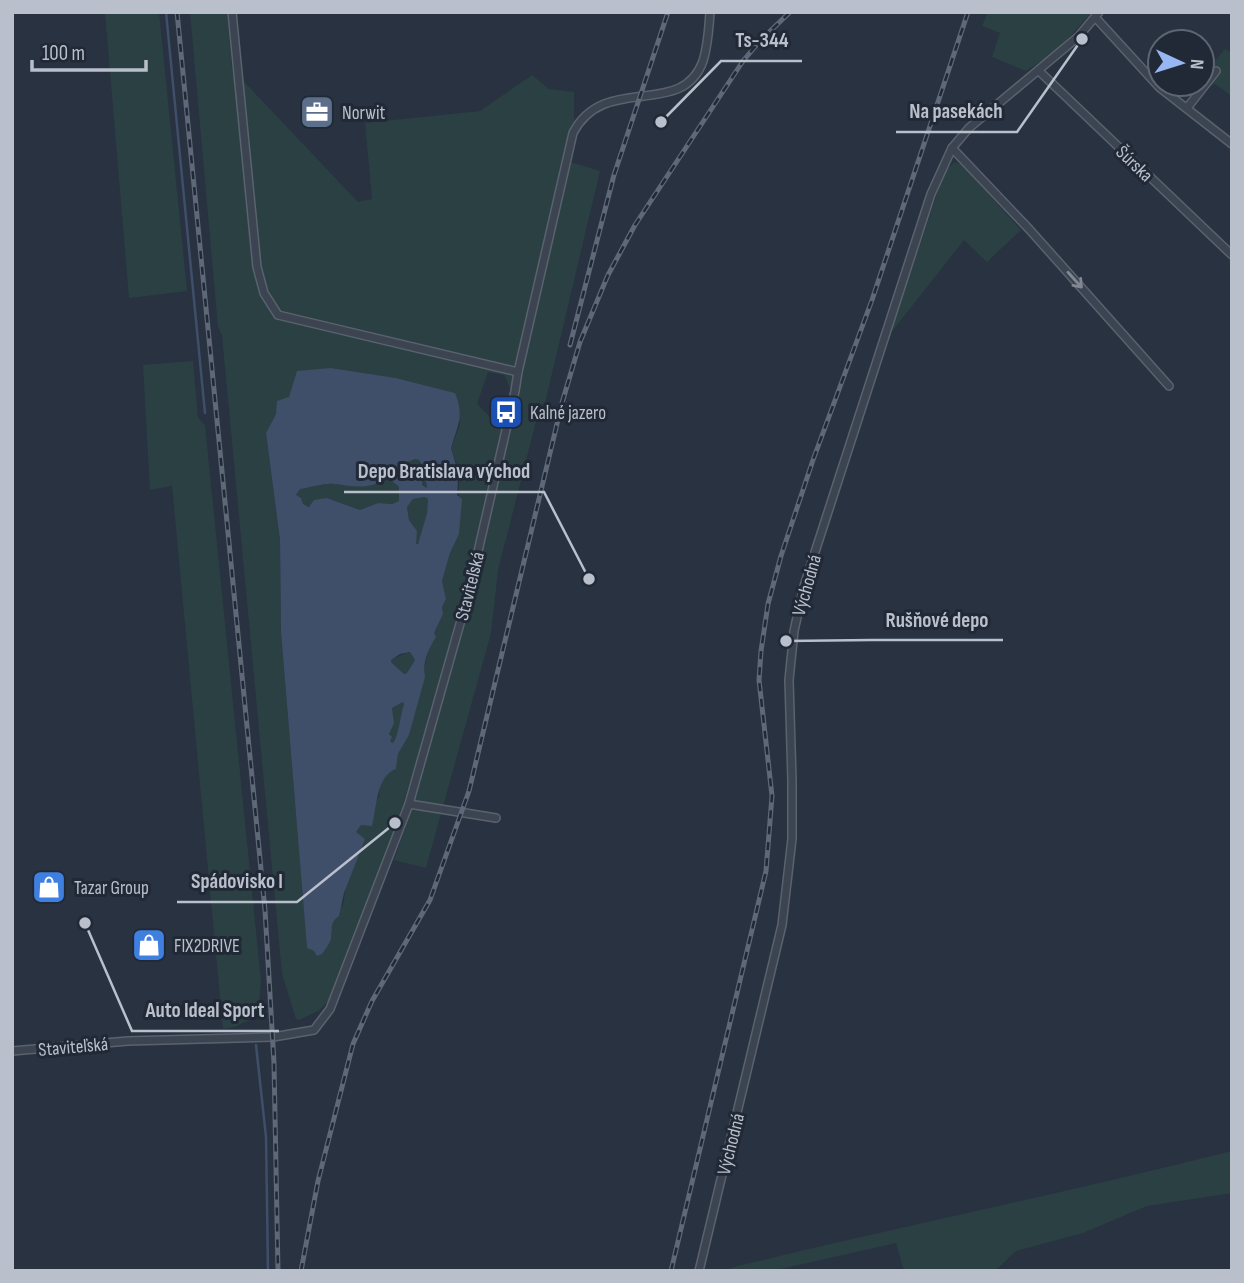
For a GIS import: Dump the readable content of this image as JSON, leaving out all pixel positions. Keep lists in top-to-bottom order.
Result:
{
  "streets": {
    "street": ["Šúrska", "Východná", "Staviteľská"]
  },
  "crossings": [
    ["Šúrska", "Východná"]
  ],
  "places": {
    "other": [
      "Na pasekách",
      "Ts-344",
      "Depo Bratislava východ",
      "Rušňové depo",
      "Spádovisko I",
      "Auto Ideal Sport"
    ],
    "office": ["Norwit"],
    "bus stop": ["Kalné jazero"],
    "shop": ["Tazar Group", "FIX2DRIVE"]
  },
  "scale_bar": "100 m",
  "north": "right"
}
